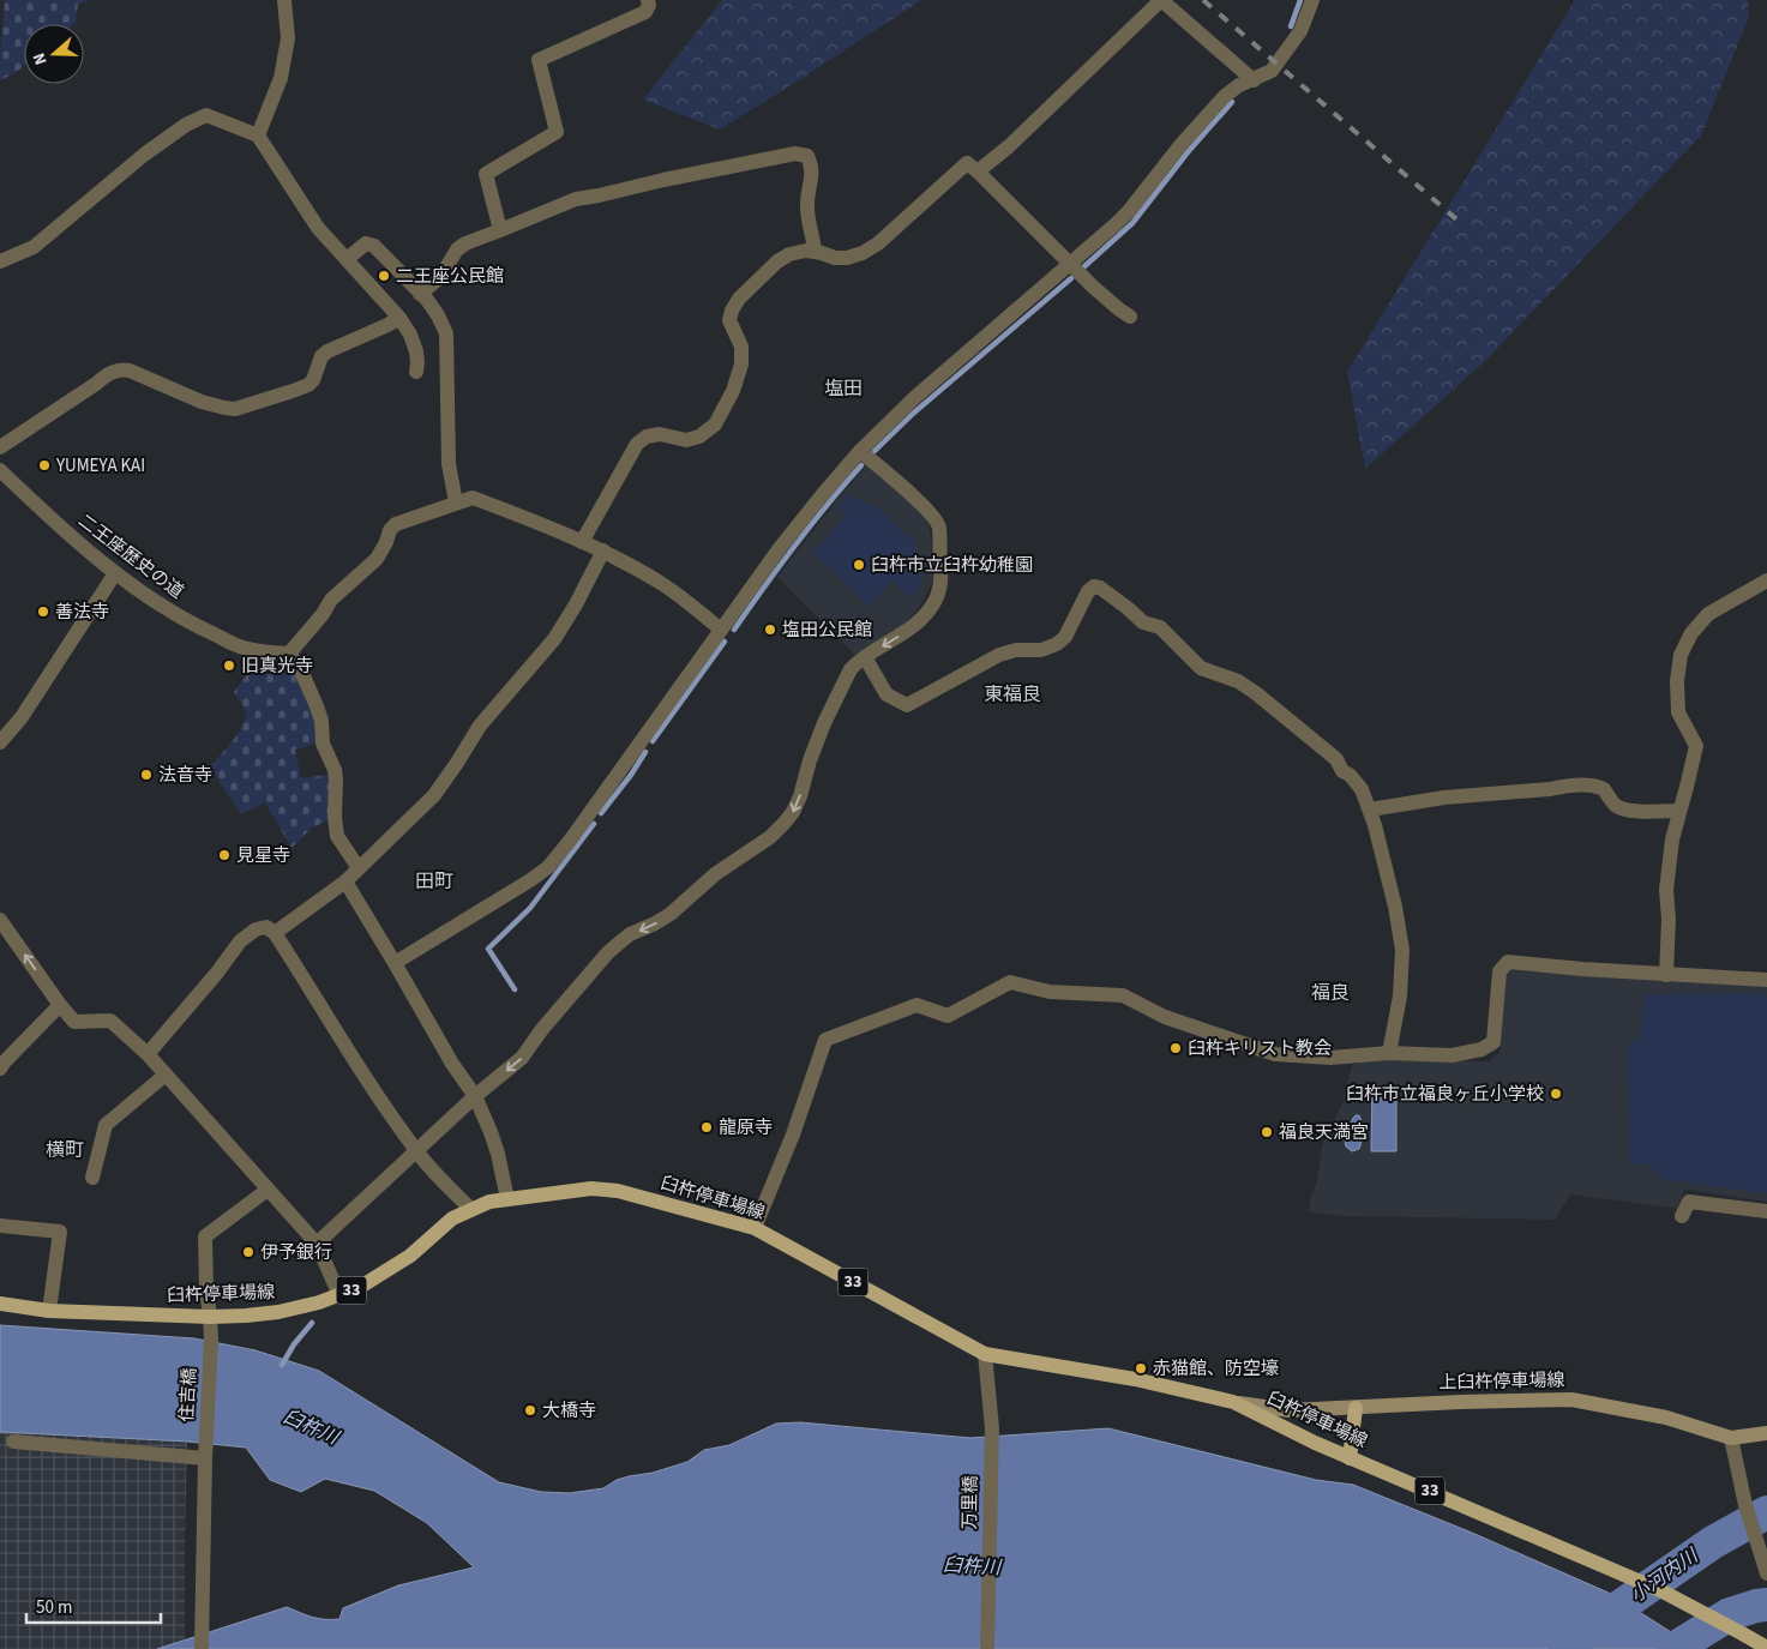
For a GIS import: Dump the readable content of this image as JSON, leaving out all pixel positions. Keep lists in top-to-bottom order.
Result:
{
  "streets": {
    "main road": ["臼杵停車場線", "33", "上臼杵停車場線"],
    "street": ["二王座歴史の道", "住吉橋", "万里橋"]
  },
  "crossings": [
    ["臼杵停車場線", "上臼杵停車場線"],
    ["臼杵停車場線", "住吉橋"],
    ["臼杵停車場線", "万里橋"]
  ],
  "districts": [
    "塩田",
    "東福良",
    "田町",
    "福良",
    "横町"
  ],
  "water": ["臼杵川", "小河内川"],
  "places": [
    "二王座公民館",
    "YUMEYA KAI",
    "臼杵市立臼杵幼稚園",
    "善法寺",
    "塩田公民館",
    "旧真光寺",
    "法音寺",
    "見星寺",
    "臼杵キリスト教会",
    "臼杵市立福良ヶ丘小学校",
    "龍原寺",
    "福良天満宮",
    "伊予銀行",
    "赤猫館、防空壕",
    "大橋寺"
  ],
  "scale_bar": "50 m",
  "north": "left"
}
